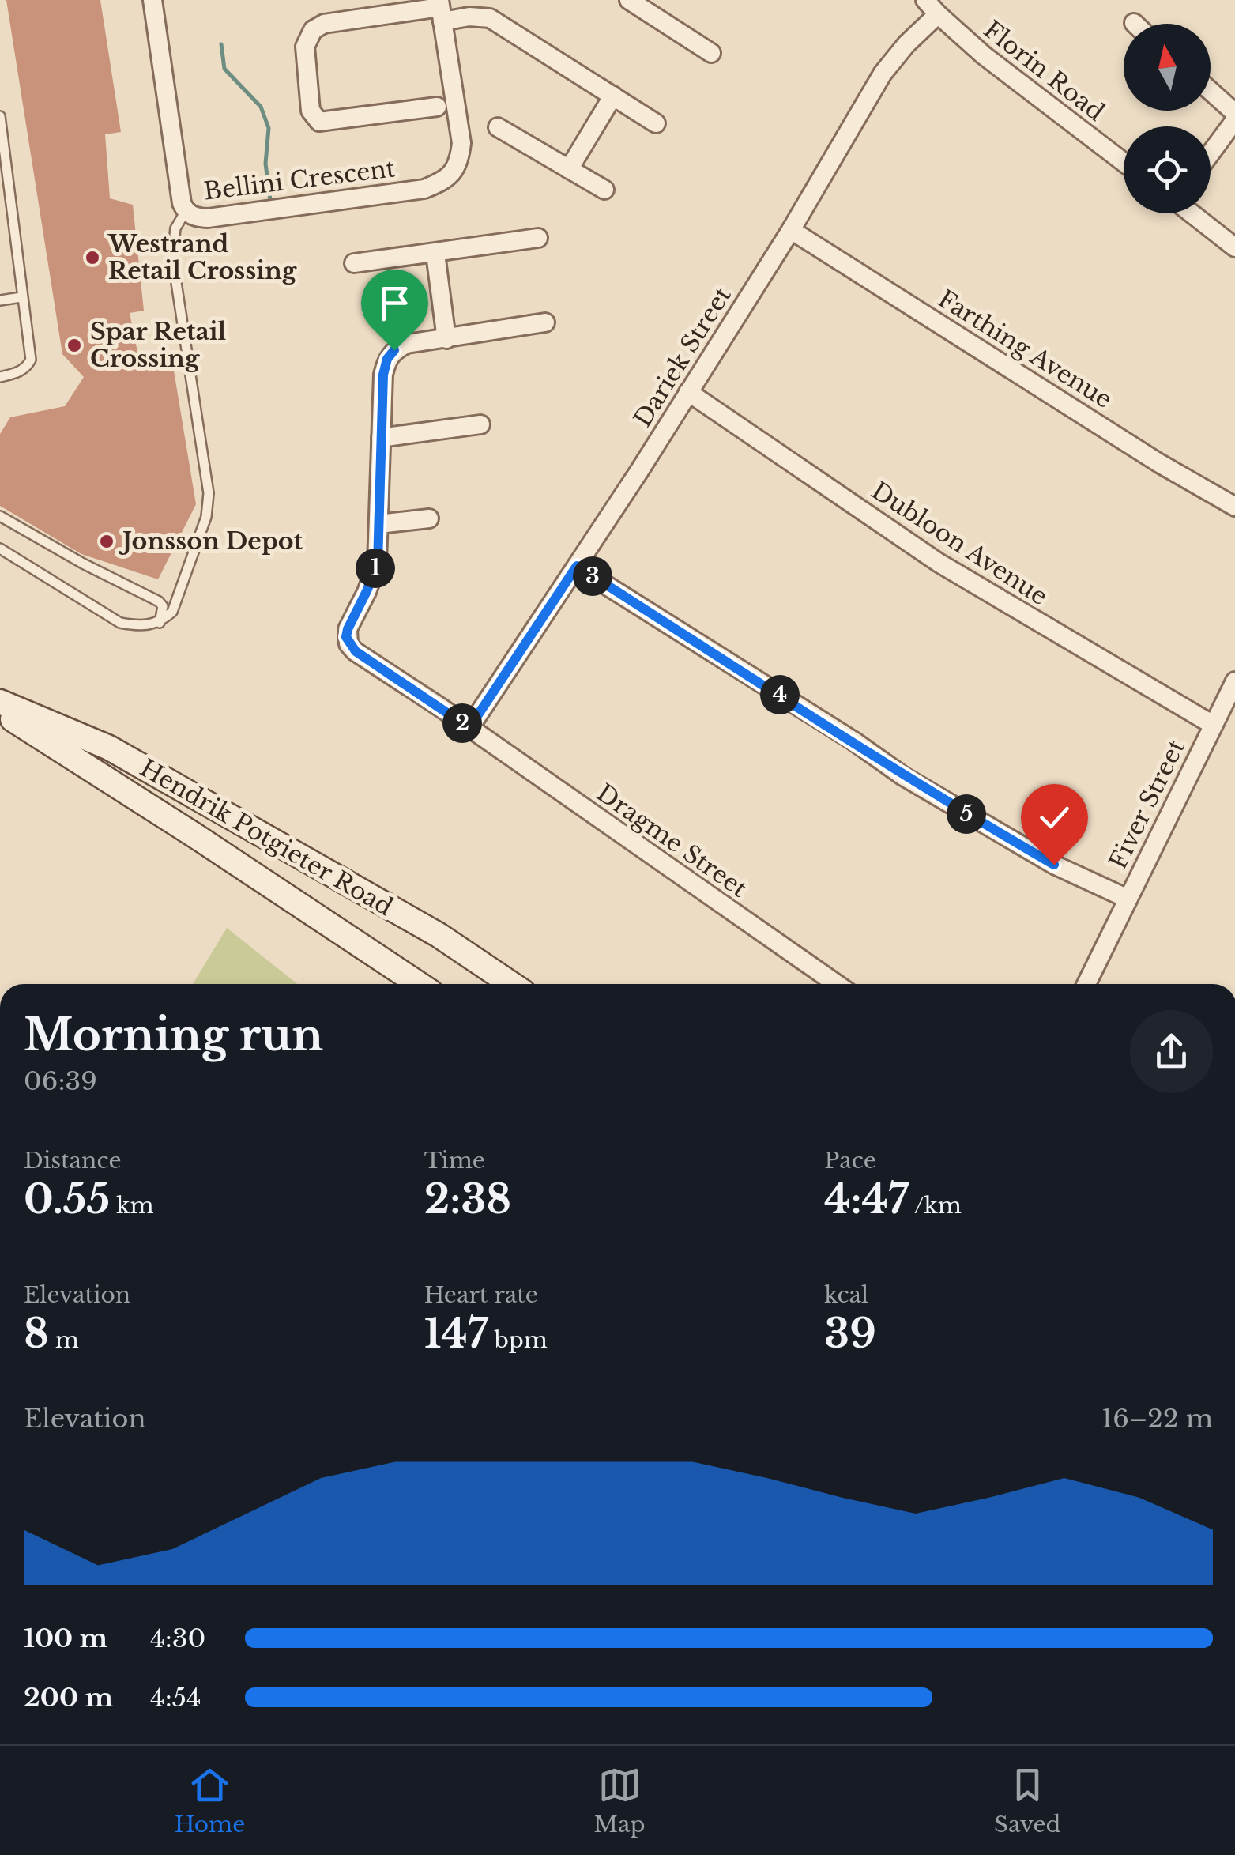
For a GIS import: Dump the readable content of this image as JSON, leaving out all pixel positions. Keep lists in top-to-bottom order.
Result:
{
  "streets": {
    "main road": ["Hendrik Potgieter Road"],
    "street": [
      "Florin Road",
      "Bellini Crescent",
      "Farthing Avenue",
      "Dariek Street",
      "Dubloon Avenue",
      "Fiver Street",
      "Dragme Street"
    ]
  },
  "crossings": [
    ["Florin Road", "Dariek Street"],
    ["Farthing Avenue", "Dariek Street"],
    ["Dariek Street", "Dubloon Avenue"],
    ["Dariek Street", "Dragme Street"],
    ["Dubloon Avenue", "Fiver Street"]
  ],
  "places": ["Westrand Retail Crossing", "Spar Retail Crossing", "Jonsson Depot"],
  "north": "top",
  "page": {
    "pins": [
      "1",
      "3",
      "4",
      "2",
      "5"
    ],
    "heading": ["Morning run", "06:39"],
    "stats": [
      ["Distance", "0.55 km"],
      ["Time", "2:38"],
      ["Pace", "4:47 /km"],
      ["Elevation", "8 m"],
      ["Heart rate", "147 bpm"],
      ["kcal", "39"]
    ],
    "chart": ["Elevation", "16–22 m"],
    "list": [
      {
        "name": "100 m",
        "note": "4:30"
      },
      {
        "name": "200 m",
        "note": "4:54"
      }
    ],
    "tabs": ["Home", "Map", "Saved"]
  }
}
